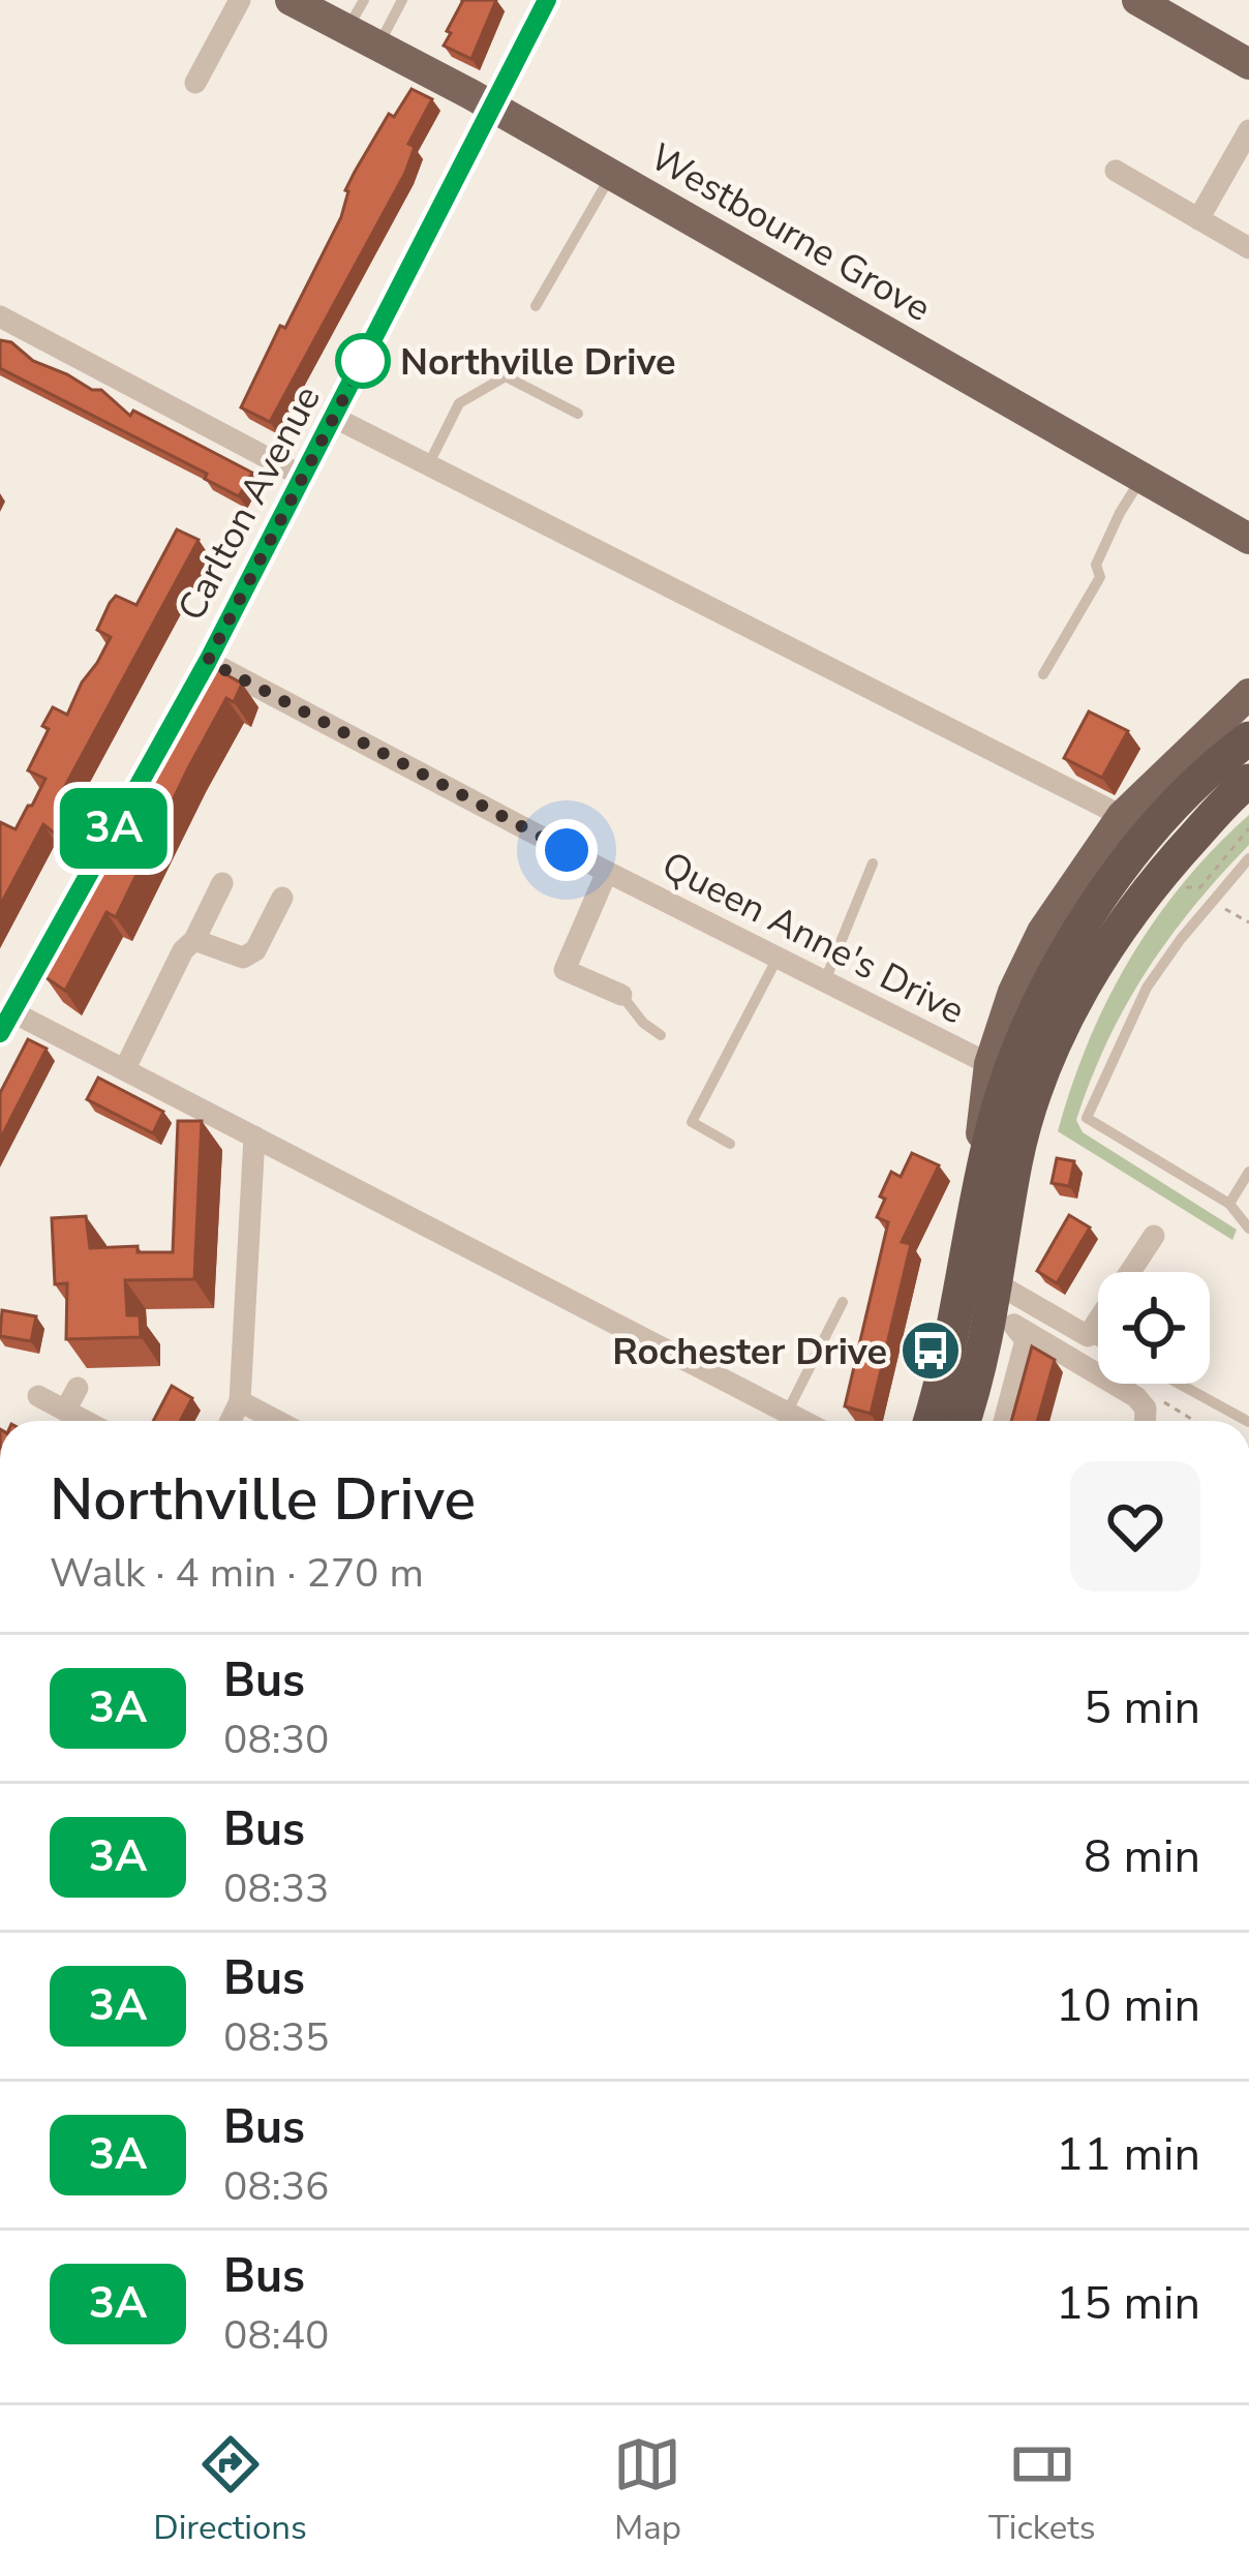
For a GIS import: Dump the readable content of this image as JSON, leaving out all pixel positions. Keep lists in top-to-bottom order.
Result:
{
  "streets": {
    "main road": ["Westbourne Grove"],
    "street": ["Carlton Avenue", "Queen Anne's Drive"]
  },
  "crossings": [
    ["Westbourne Grove", "Carlton Avenue"],
    ["Carlton Avenue", "Queen Anne's Drive"]
  ],
  "places": {
    "other": ["Northville Drive"],
    "bus stop": ["Rochester Drive"]
  },
  "lines": ["bus line 3A"],
  "page": {
    "on_map": "3A",
    "heading": ["Northville Drive", "Walk · 4 min · 270 m"],
    "list": [
      {
        "mark": "3A",
        "name": "Bus",
        "note": "08:30",
        "value": "5 min"
      },
      {
        "mark": "3A",
        "name": "Bus",
        "note": "08:33",
        "value": "8 min"
      },
      {
        "mark": "3A",
        "name": "Bus",
        "note": "08:35",
        "value": "10 min"
      },
      {
        "mark": "3A",
        "name": "Bus",
        "note": "08:36",
        "value": "11 min"
      },
      {
        "mark": "3A",
        "name": "Bus",
        "note": "08:40",
        "value": "15 min"
      }
    ],
    "tabs": ["Directions", "Map", "Tickets"]
  }
}
